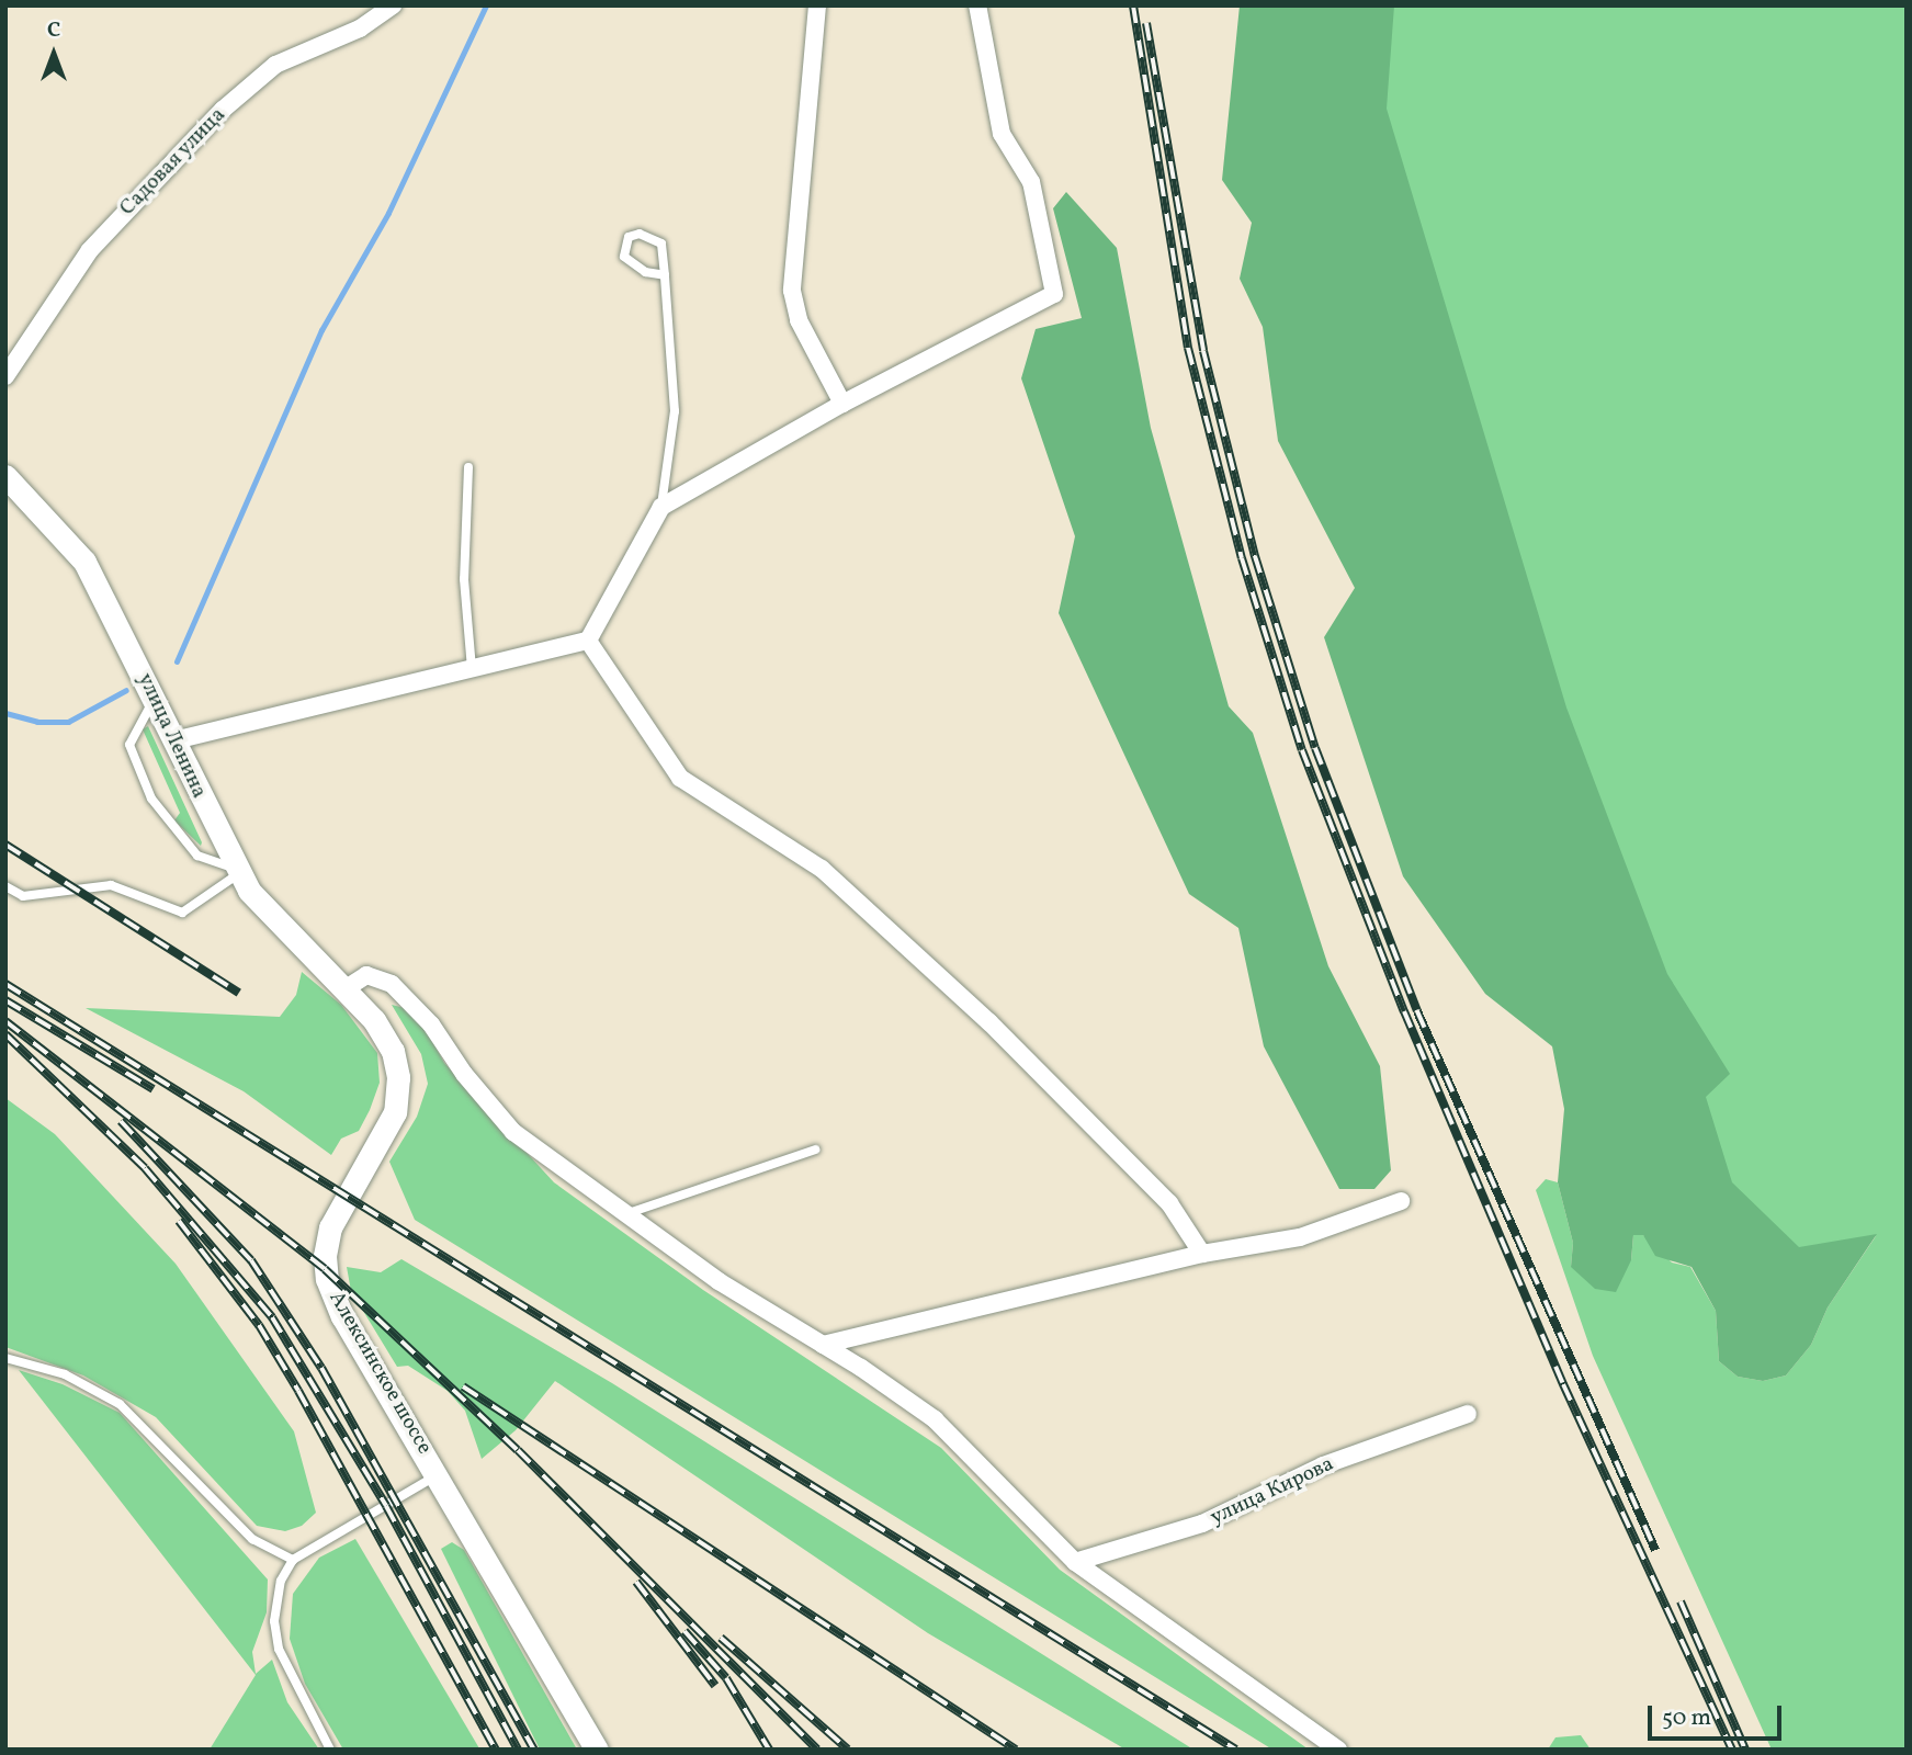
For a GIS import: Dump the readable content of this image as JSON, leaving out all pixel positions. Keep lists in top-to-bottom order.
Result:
{
  "streets": {
    "main road": ["улица Ленина", "Алексинское шоссе"],
    "street": ["Садовая улица", "улица Кирова"]
  },
  "crossings": [
    ["улица Ленина", "Алексинское шоссе"]
  ],
  "scale_bar": "50 m",
  "north": "top"
}
